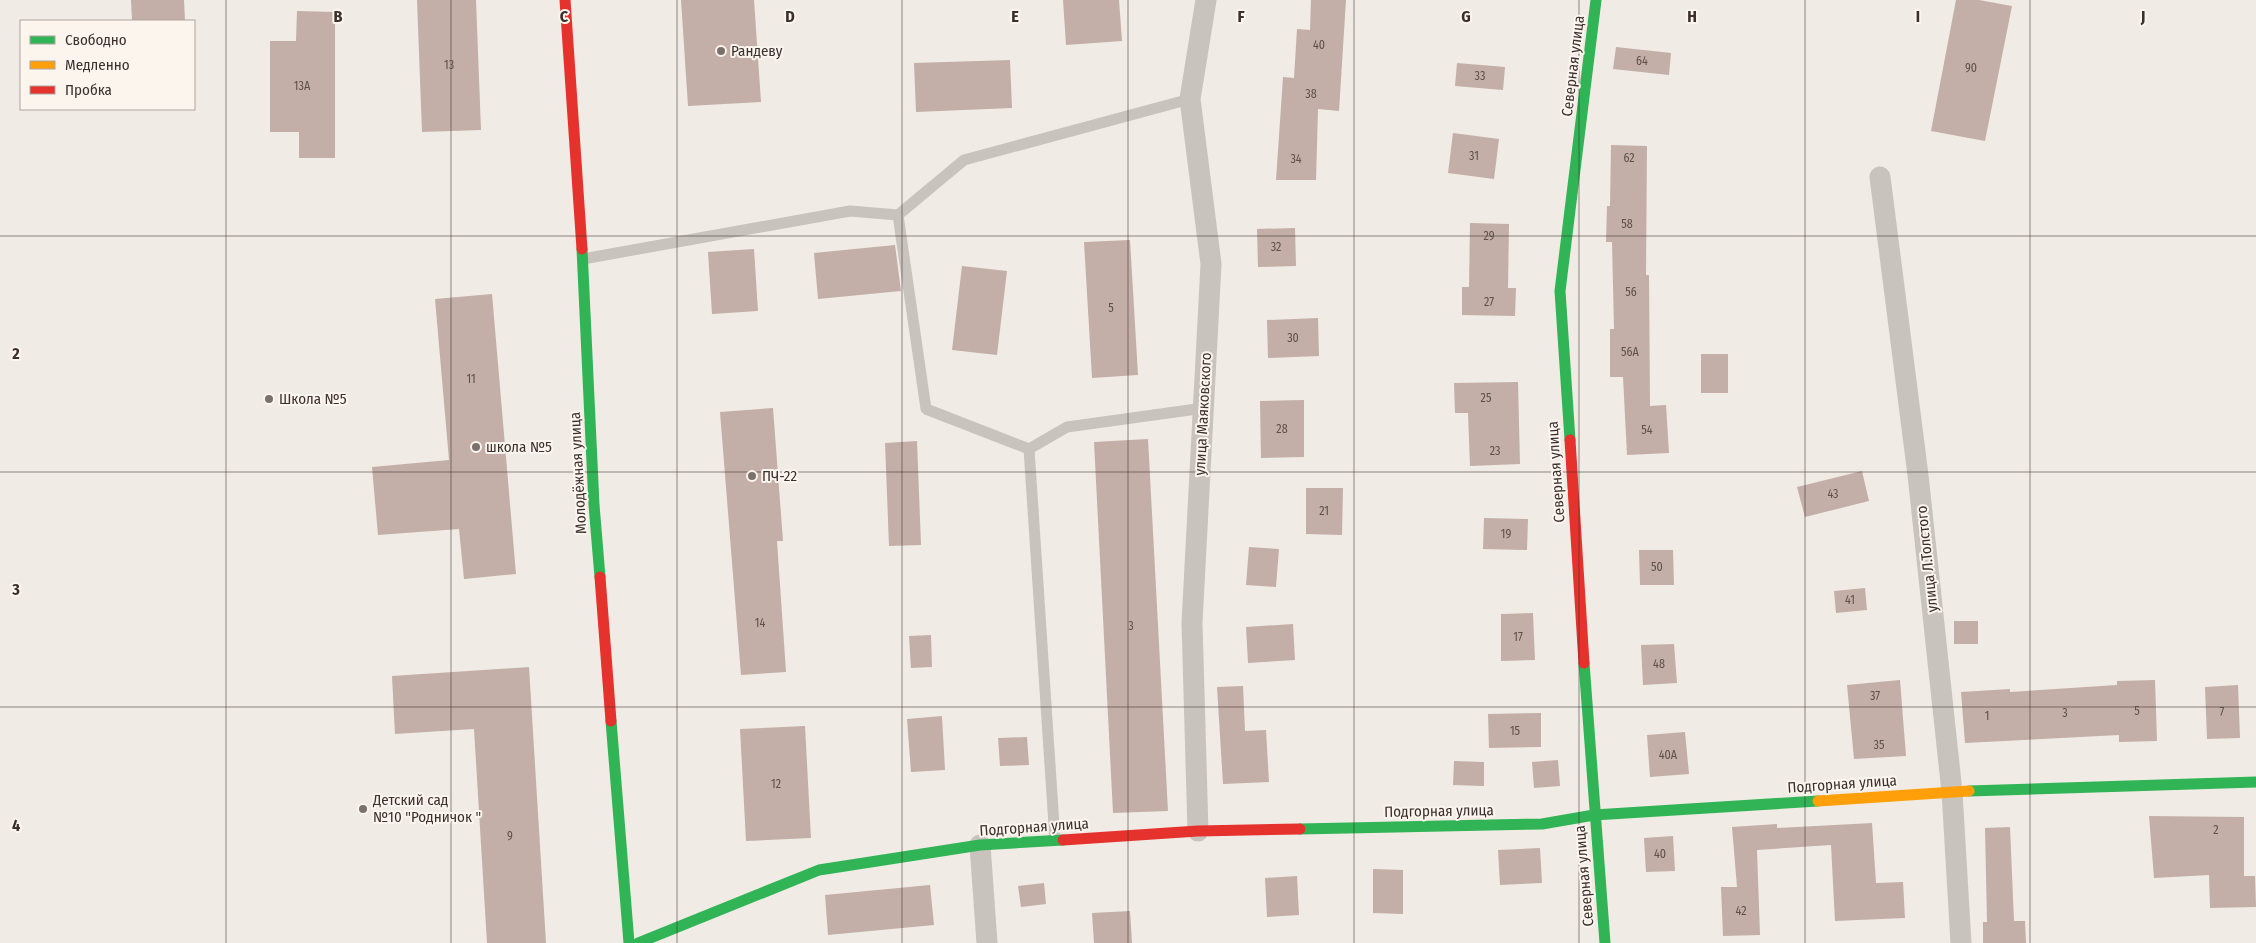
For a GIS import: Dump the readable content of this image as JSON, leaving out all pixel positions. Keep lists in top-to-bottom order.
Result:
{
  "streets": {
    "street": [
      "Северная улица",
      "улица Маяковского",
      "Молодёжная улица",
      "улица Л.Толстого",
      "Подгорная улица"
    ]
  },
  "crossings": [
    ["Северная улица", "Подгорная улица"],
    ["улица Маяковского", "Подгорная улица"],
    ["улица Л.Толстого", "Подгорная улица"]
  ],
  "places": [
    "Рандеву",
    "Школа №5",
    "школа №5",
    "ПЧ-22",
    "Детский сад №10 \"Родничок \""
  ],
  "house_numbers": [
    "40",
    "64",
    "13",
    "90",
    "33",
    "13А",
    "38",
    "31",
    "62",
    "34",
    "58",
    "29",
    "32",
    "56",
    "27",
    "5",
    "30",
    "56А",
    "11",
    "25",
    "28",
    "54",
    "23",
    "43",
    "21",
    "19",
    "50",
    "41",
    "14",
    "3",
    "17",
    "48",
    "37",
    "5",
    "7",
    "3",
    "1",
    "15",
    "35",
    "40А",
    "12",
    "2",
    "9",
    "40",
    "42"
  ],
  "legend": ["Свободно", "Медленно", "Пробка"],
  "grid": {
    "columns": [
      "B",
      "C",
      "D",
      "E",
      "F",
      "G",
      "H",
      "I",
      "J"
    ],
    "rows": ["2", "3", "4"]
  }
}
